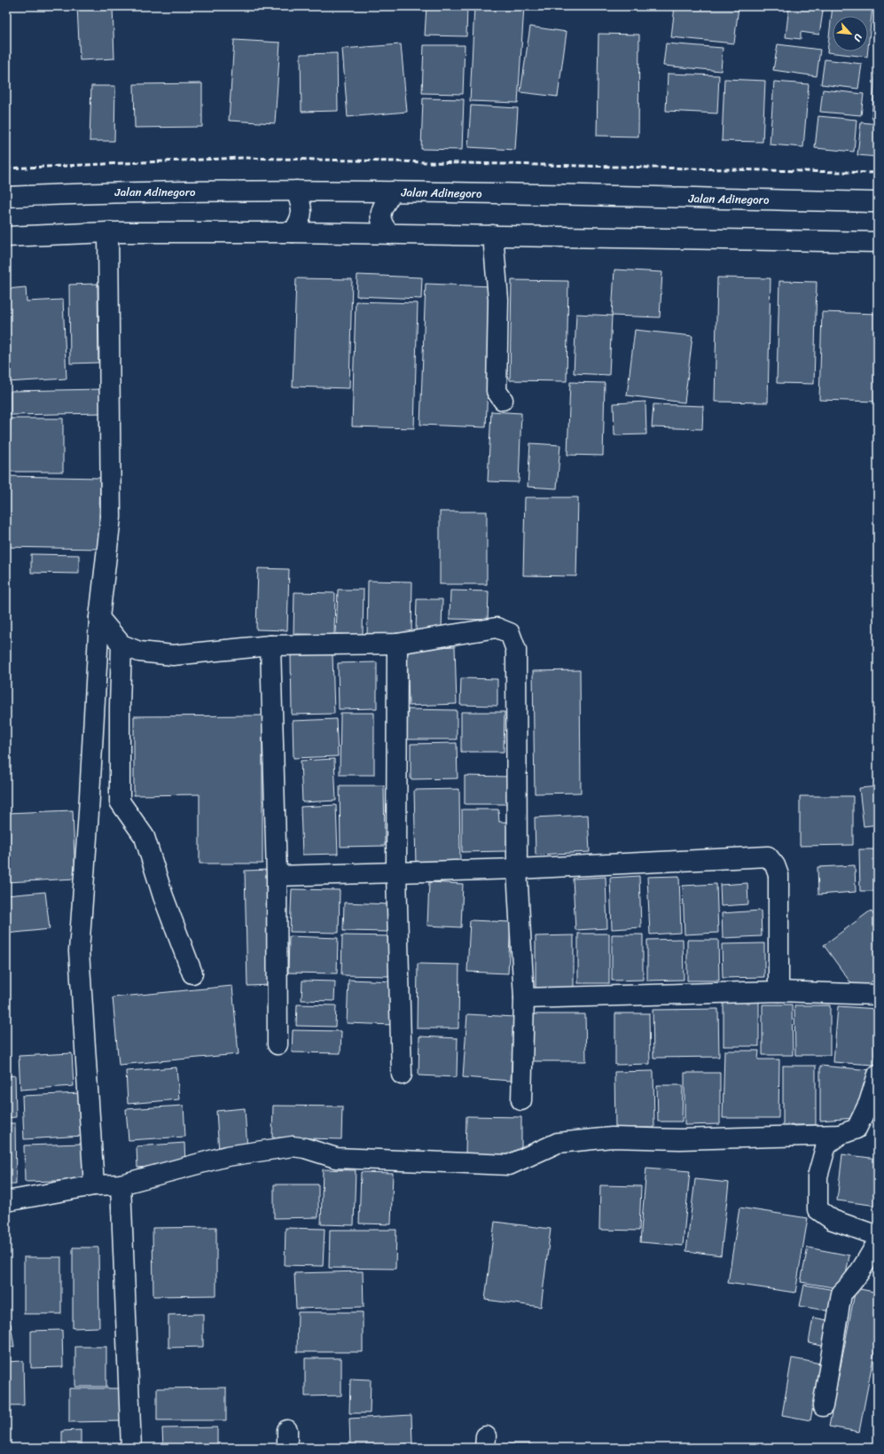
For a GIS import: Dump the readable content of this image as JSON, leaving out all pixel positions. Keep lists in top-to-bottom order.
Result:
{
  "streets": {
    "main road": ["Jalan Adinegoro"]
  },
  "north": "bottom right"
}
